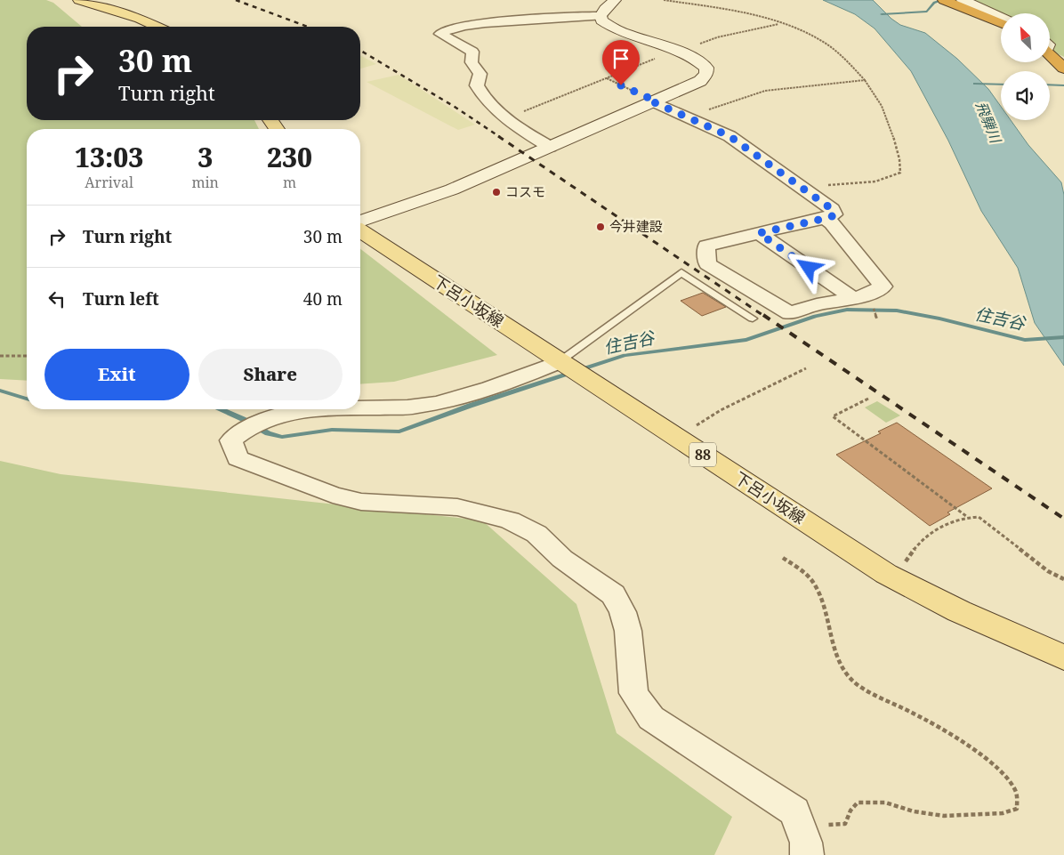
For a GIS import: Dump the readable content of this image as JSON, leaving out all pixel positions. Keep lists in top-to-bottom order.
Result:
{
  "streets": {
    "main road": ["下呂小坂線", "88"]
  },
  "water": ["飛騨川", "住吉谷"],
  "places": ["コスモ", "今井建設"],
  "north": "top left",
  "page": {
    "turn": ["30 m", "Turn right"],
    "eta": [
      "13:03",
      "Arrival",
      "3",
      "min",
      "230",
      "m"
    ],
    "list": [
      {
        "name": "Turn right",
        "value": "30 m"
      },
      {
        "name": "Turn left",
        "value": "40 m"
      }
    ],
    "buttons": ["Exit", "Share"]
  }
}
